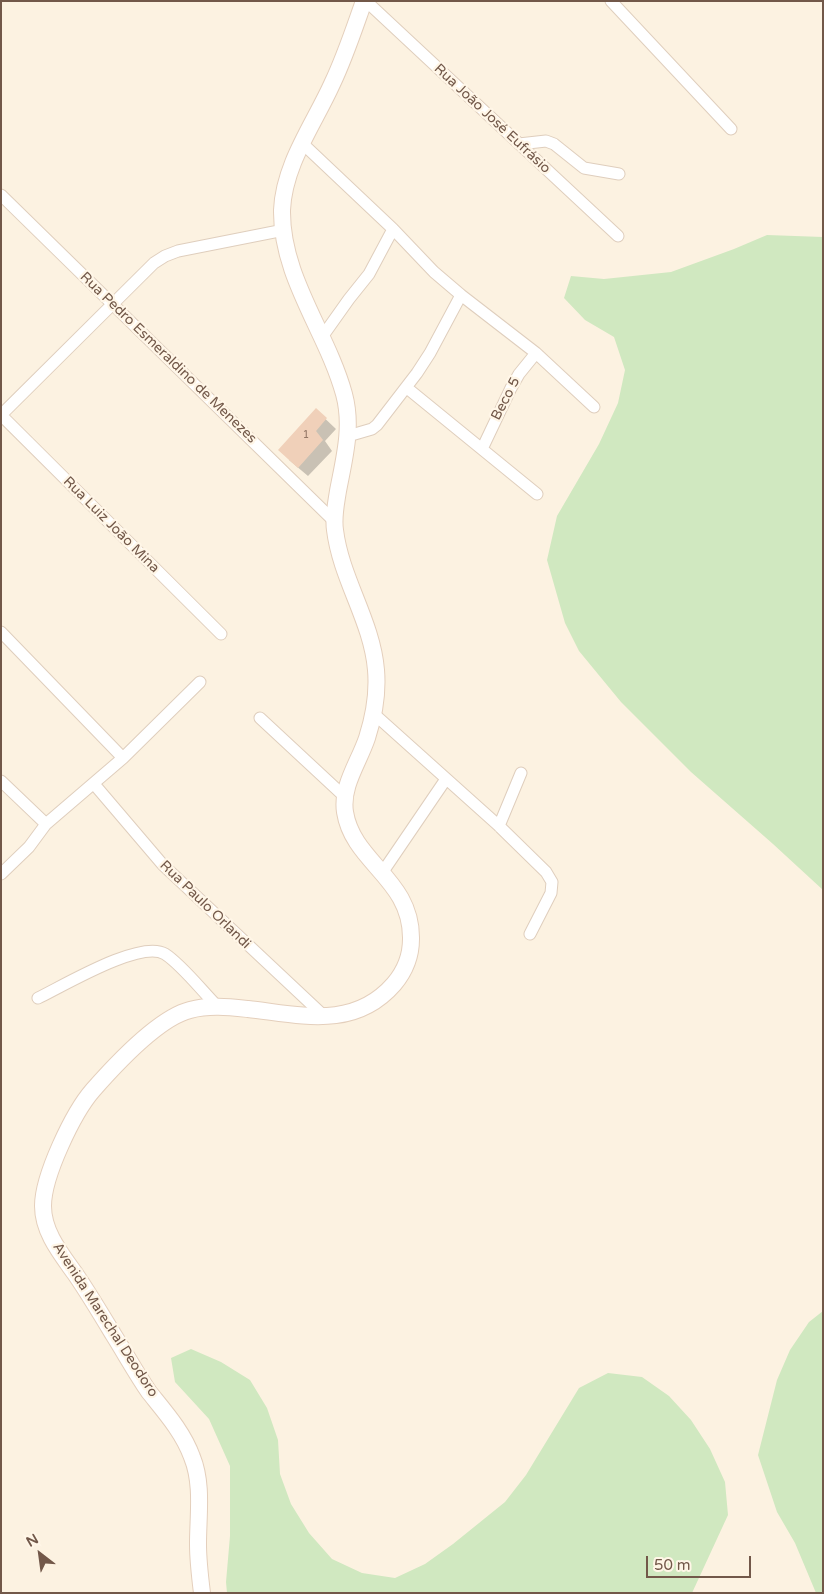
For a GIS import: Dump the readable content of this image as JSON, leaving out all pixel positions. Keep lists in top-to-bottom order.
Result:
{
  "streets": {
    "street": [
      "Rua João José Eufrásio",
      "Rua Pedro Esmeraldino de Menezes",
      "Beco 5",
      "Rua Luiz João Mina",
      "Rua Paulo Orlandi",
      "Avenida Marechal Deodoro"
    ]
  },
  "crossings": [
    ["Rua João José Eufrásio", "Avenida Marechal Deodoro"],
    ["Rua Pedro Esmeraldino de Menezes", "Avenida Marechal Deodoro"],
    ["Rua Paulo Orlandi", "Avenida Marechal Deodoro"]
  ],
  "house_numbers": ["1"],
  "scale_bar": "50 m",
  "north": "top left"
}
